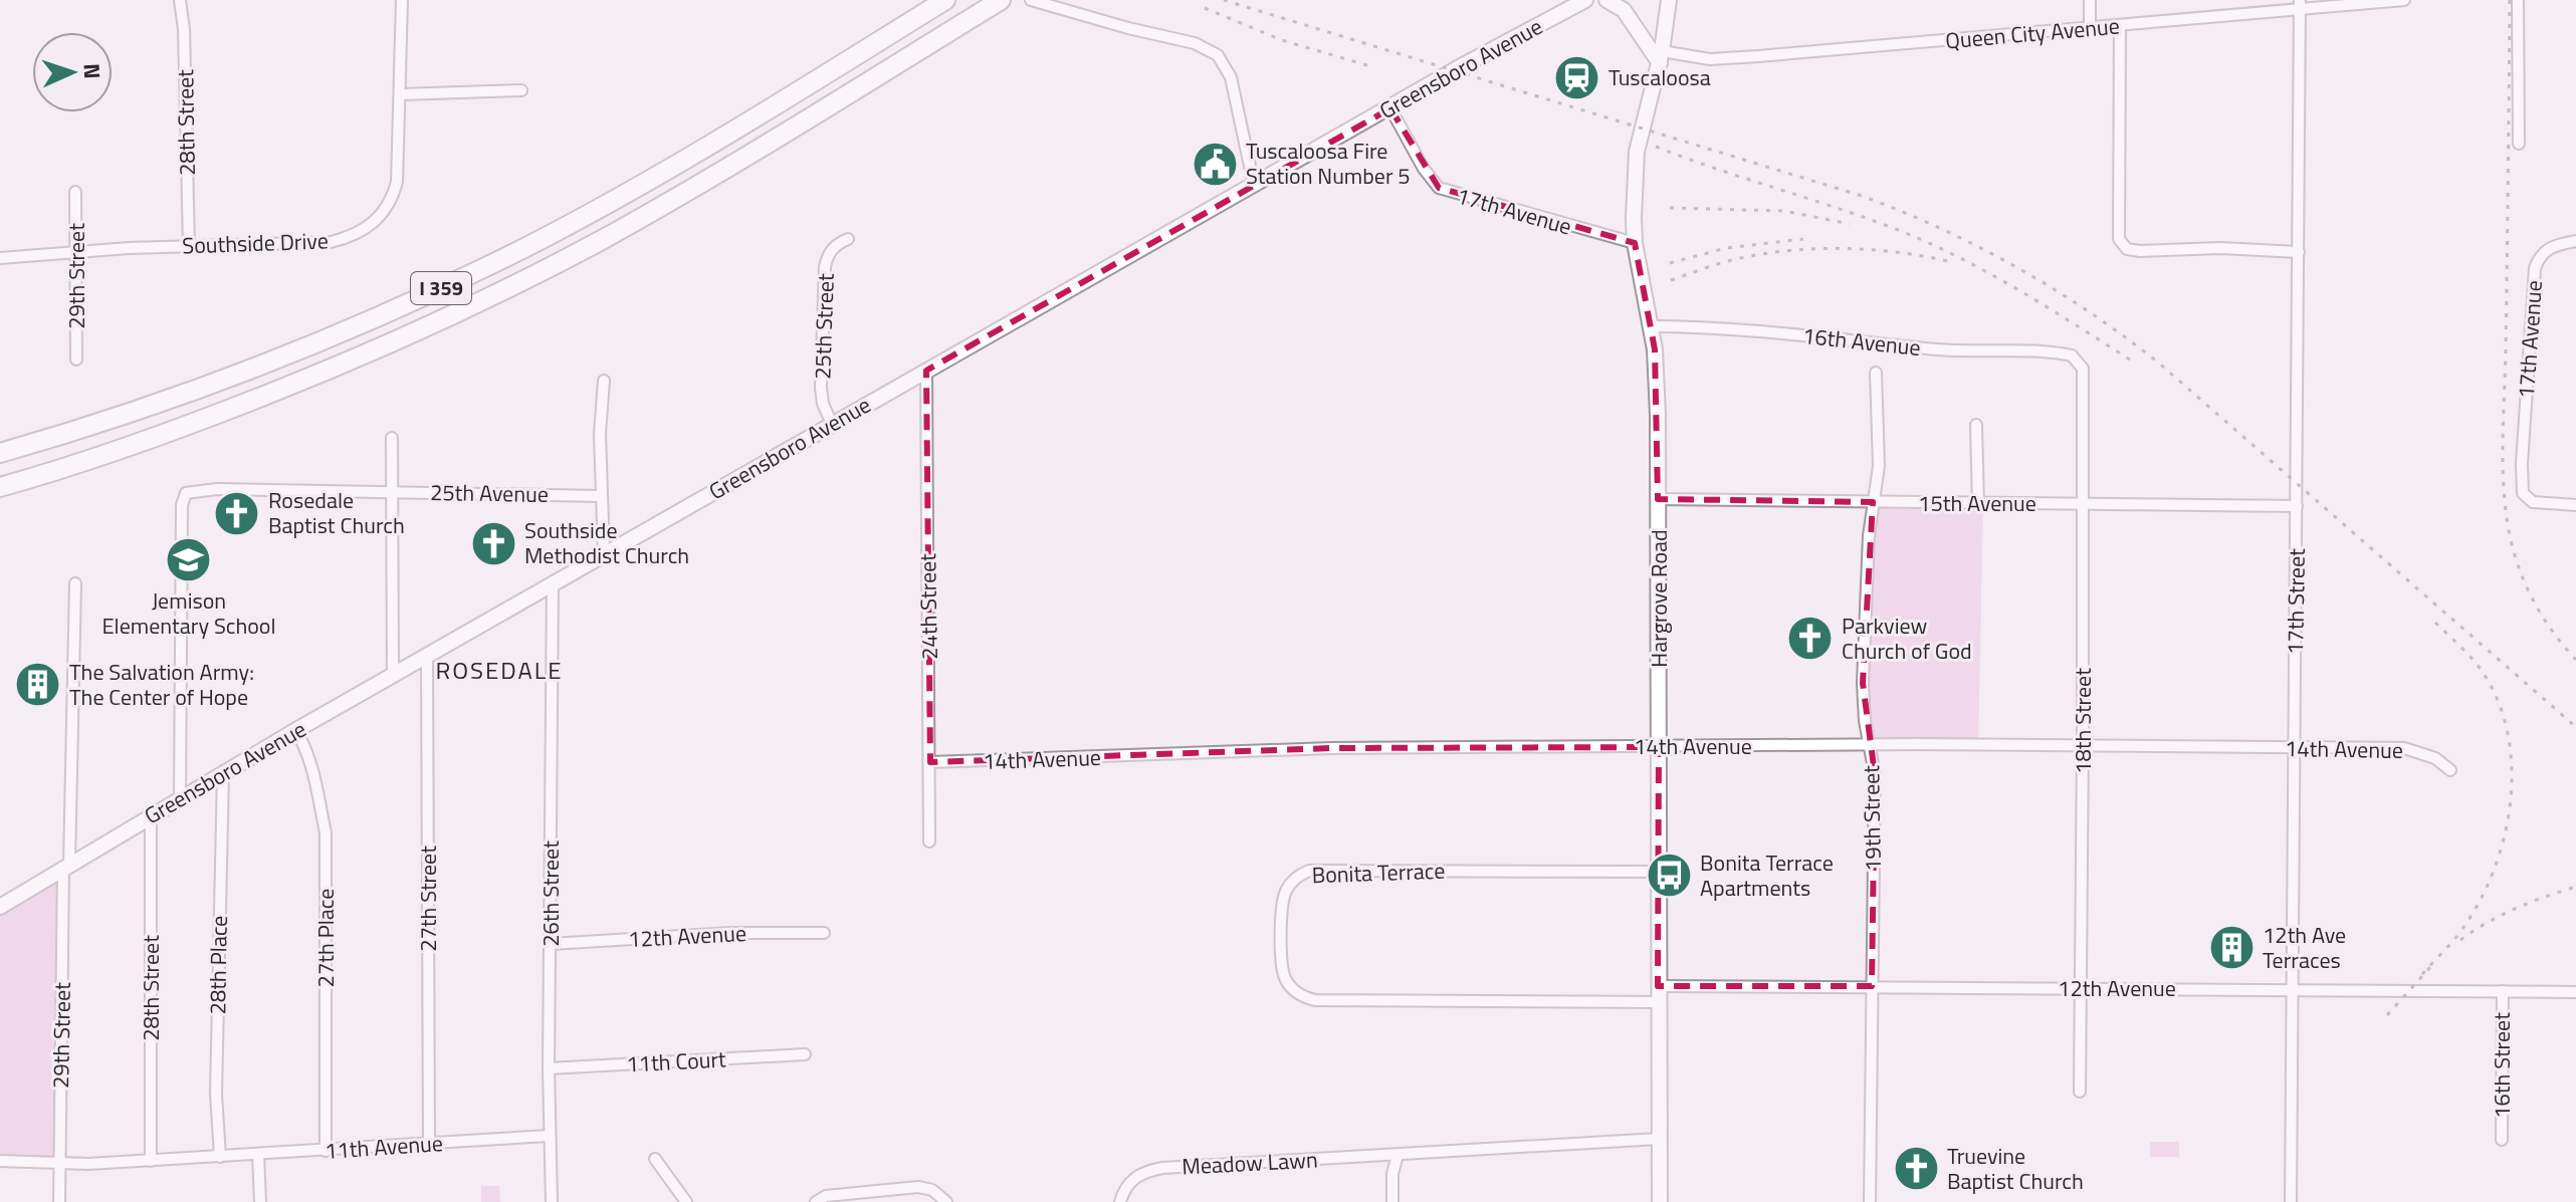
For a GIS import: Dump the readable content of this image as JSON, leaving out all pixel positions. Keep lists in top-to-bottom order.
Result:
{
  "streets": {
    "highway": ["I 359"],
    "main road": ["Greensboro Avenue", "Hargrove Road"],
    "street": [
      "Queen City Avenue",
      "28th Street",
      "17th Avenue",
      "Southside Drive",
      "29th Street",
      "25th Street",
      "16th Avenue",
      "25th Avenue",
      "15th Avenue",
      "17th Street",
      "24th Street",
      "18th Street",
      "14th Avenue",
      "19th Street",
      "Bonita Terrace",
      "26th Street",
      "27th Street",
      "12th Avenue",
      "27th Place",
      "28th Place",
      "11th Court",
      "16th Street",
      "11th Avenue",
      "Meadow Lawn"
    ]
  },
  "crossings": [
    ["Queen City Avenue", "Hargrove Road"],
    ["Queen City Avenue", "17th Street"],
    ["Greensboro Avenue", "28th Street"],
    ["Greensboro Avenue", "17th Avenue"],
    ["Greensboro Avenue", "29th Street"],
    ["Greensboro Avenue", "25th Street"],
    ["Greensboro Avenue", "25th Avenue"],
    ["Greensboro Avenue", "24th Street"],
    ["Greensboro Avenue", "26th Street"],
    ["Greensboro Avenue", "27th Street"],
    ["Greensboro Avenue", "27th Place"],
    ["Greensboro Avenue", "28th Place"],
    ["28th Street", "Southside Drive"],
    ["28th Street", "11th Avenue"],
    ["17th Avenue", "Hargrove Road"],
    ["Southside Drive", "29th Street"],
    ["16th Avenue", "Hargrove Road"],
    ["16th Avenue", "18th Street"],
    ["15th Avenue", "Hargrove Road"],
    ["15th Avenue", "17th Street"],
    ["15th Avenue", "18th Street"],
    ["15th Avenue", "19th Street"],
    ["Hargrove Road", "14th Avenue"],
    ["Hargrove Road", "Bonita Terrace"],
    ["Hargrove Road", "12th Avenue"],
    ["Hargrove Road", "Meadow Lawn"],
    ["17th Street", "14th Avenue"],
    ["17th Street", "12th Avenue"],
    ["24th Street", "14th Avenue"],
    ["18th Street", "14th Avenue"],
    ["18th Street", "12th Avenue"],
    ["14th Avenue", "19th Street"],
    ["19th Street", "12th Avenue"],
    ["26th Street", "12th Avenue"],
    ["26th Street", "11th Court"],
    ["26th Street", "11th Avenue"],
    ["27th Street", "11th Avenue"],
    ["12th Avenue", "16th Street"],
    ["27th Place", "11th Avenue"],
    ["28th Place", "11th Avenue"]
  ],
  "districts": ["ROSEDALE"],
  "places": {
    "station": ["Tuscaloosa"],
    "public building": ["Tuscaloosa Fire Station Number 5"],
    "church": [
      "Rosedale Baptist Church",
      "Southside Methodist Church",
      "Parkview Church of God",
      "Truevine Baptist Church"
    ],
    "school or university": ["Jemison Elementary School"],
    "building": ["The Salvation Army: The Center of Hope", "12th Ave Terraces"],
    "bus stop": ["Bonita Terrace Apartments"]
  },
  "north": "right"
}
